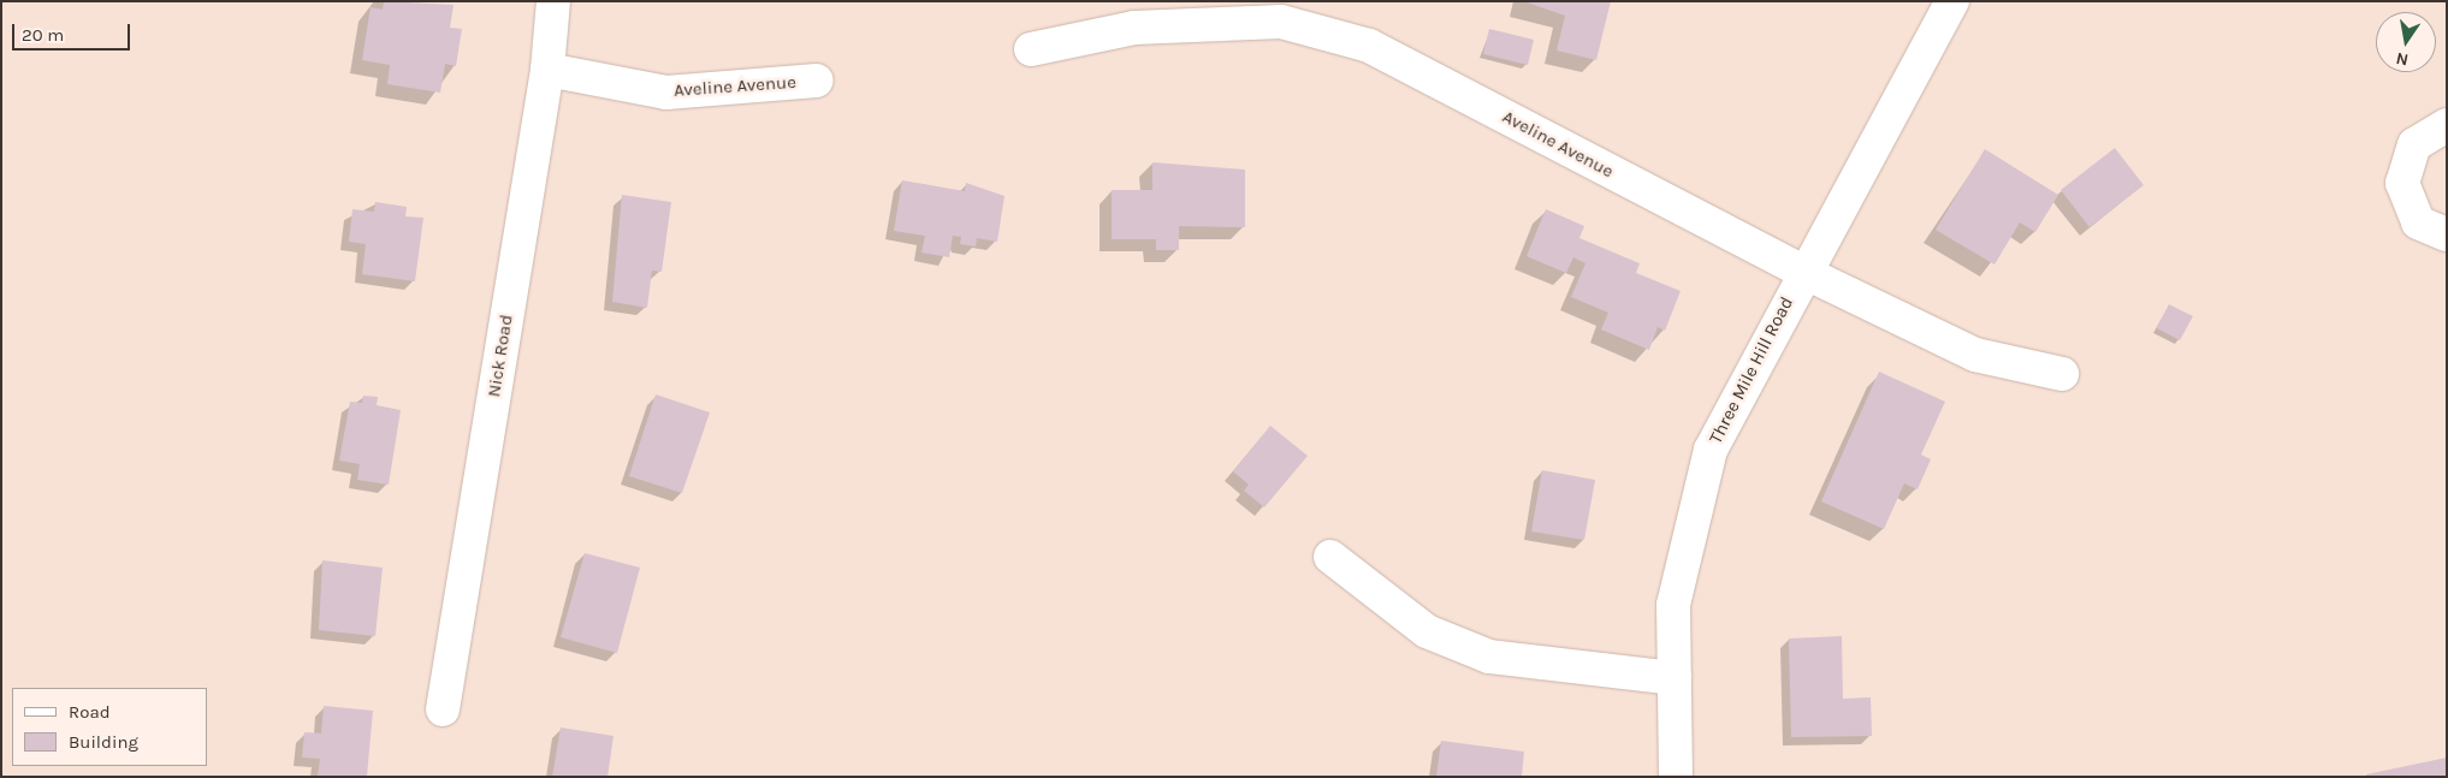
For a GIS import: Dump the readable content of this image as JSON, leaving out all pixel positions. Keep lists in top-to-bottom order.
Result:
{
  "streets": {
    "street": ["Aveline Avenue", "Nick Road", "Three Mile Hill Road"]
  },
  "crossings": [
    ["Aveline Avenue", "Nick Road"],
    ["Aveline Avenue", "Three Mile Hill Road"]
  ],
  "legend": ["Road", "Building"],
  "scale_bar": "20 m",
  "north": "bottom"
}
